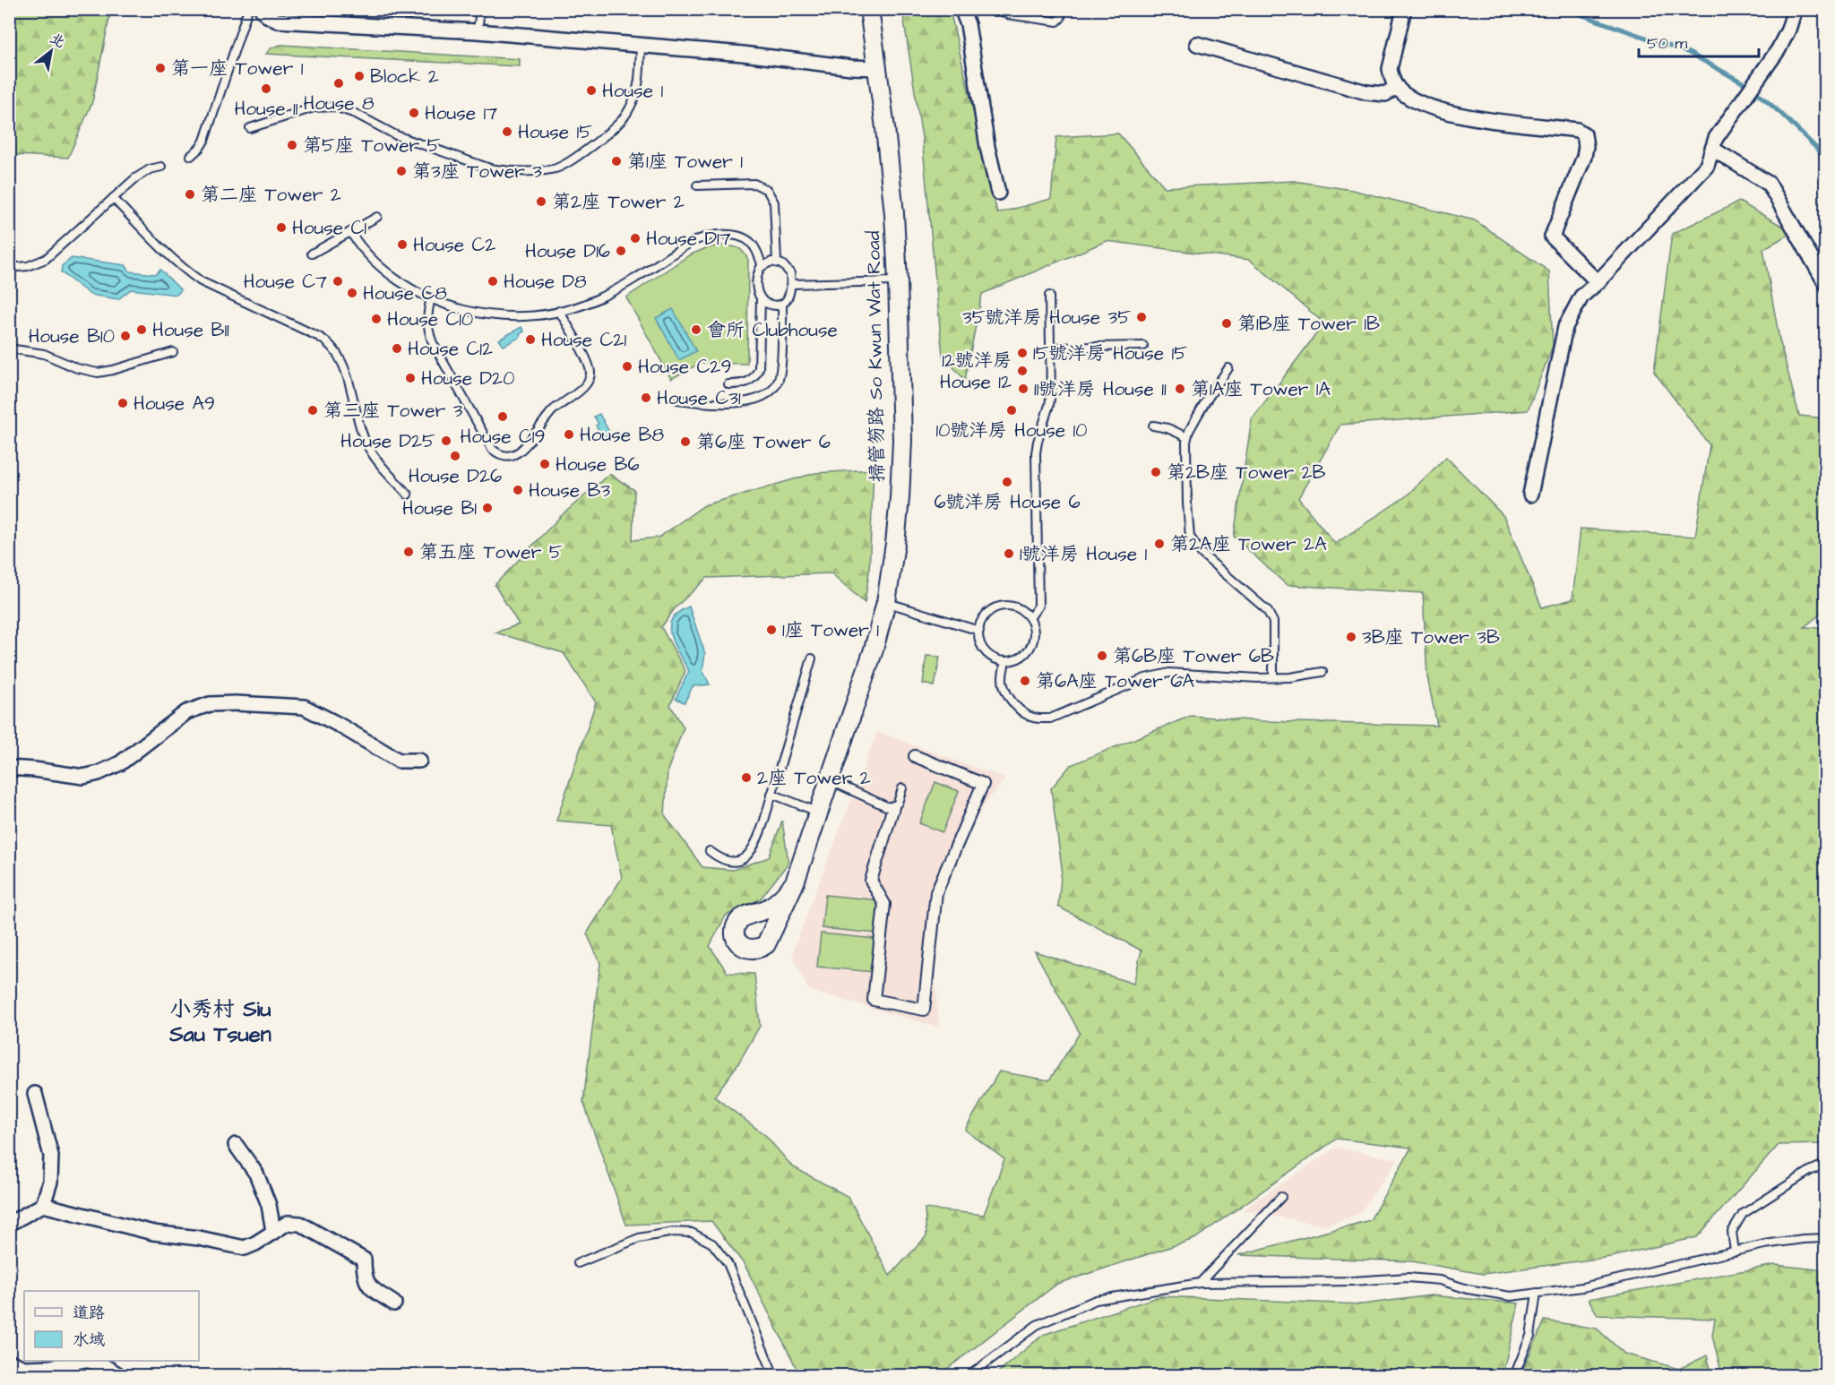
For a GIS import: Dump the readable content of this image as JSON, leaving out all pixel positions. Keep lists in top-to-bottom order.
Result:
{
  "streets": {
    "street": ["掃管笏路 So Kwun Wat Road"]
  },
  "districts": ["小秀村 Siu Sau Tsuen"],
  "places": [
    "第一座 Tower 1",
    "Block 2",
    "House 8",
    "House 11",
    "House 1",
    "House 17",
    "House 15",
    "第5座 Tower 5",
    "第1座 Tower 1",
    "第3座 Tower 3",
    "第二座 Tower 2",
    "第2座 Tower 2",
    "House C1",
    "House D17",
    "House C2",
    "House D16",
    "House C7",
    "House D8",
    "House C8",
    "35號洋房 House 35",
    "House C10",
    "第1B座 Tower 1B",
    "House B11",
    "會所 Clubhouse",
    "House B10",
    "House C21",
    "House C12",
    "15號洋房 House 15",
    "House C29",
    "12號洋房 House 12",
    "House D20",
    "11號洋房 House 11",
    "第1A座 Tower 1A",
    "House C31",
    "House A9",
    "第三座 Tower 3",
    "10號洋房 House 10",
    "House C19",
    "House B8",
    "House D25",
    "第6座 Tower 6",
    "House D26",
    "House B6",
    "第2B座 Tower 2B",
    "6號洋房 House 6",
    "House B3",
    "House B1",
    "第2A座 Tower 2A",
    "第五座 Tower 5",
    "1號洋房 House 1",
    "1座 Tower 1",
    "3B座 Tower 3B",
    "第6B座 Tower 6B",
    "第6A座 Tower 6A",
    "2座 Tower 2"
  ],
  "legend": ["道路", "水域"],
  "scale_bar": "50 m",
  "north": "top right"
}
